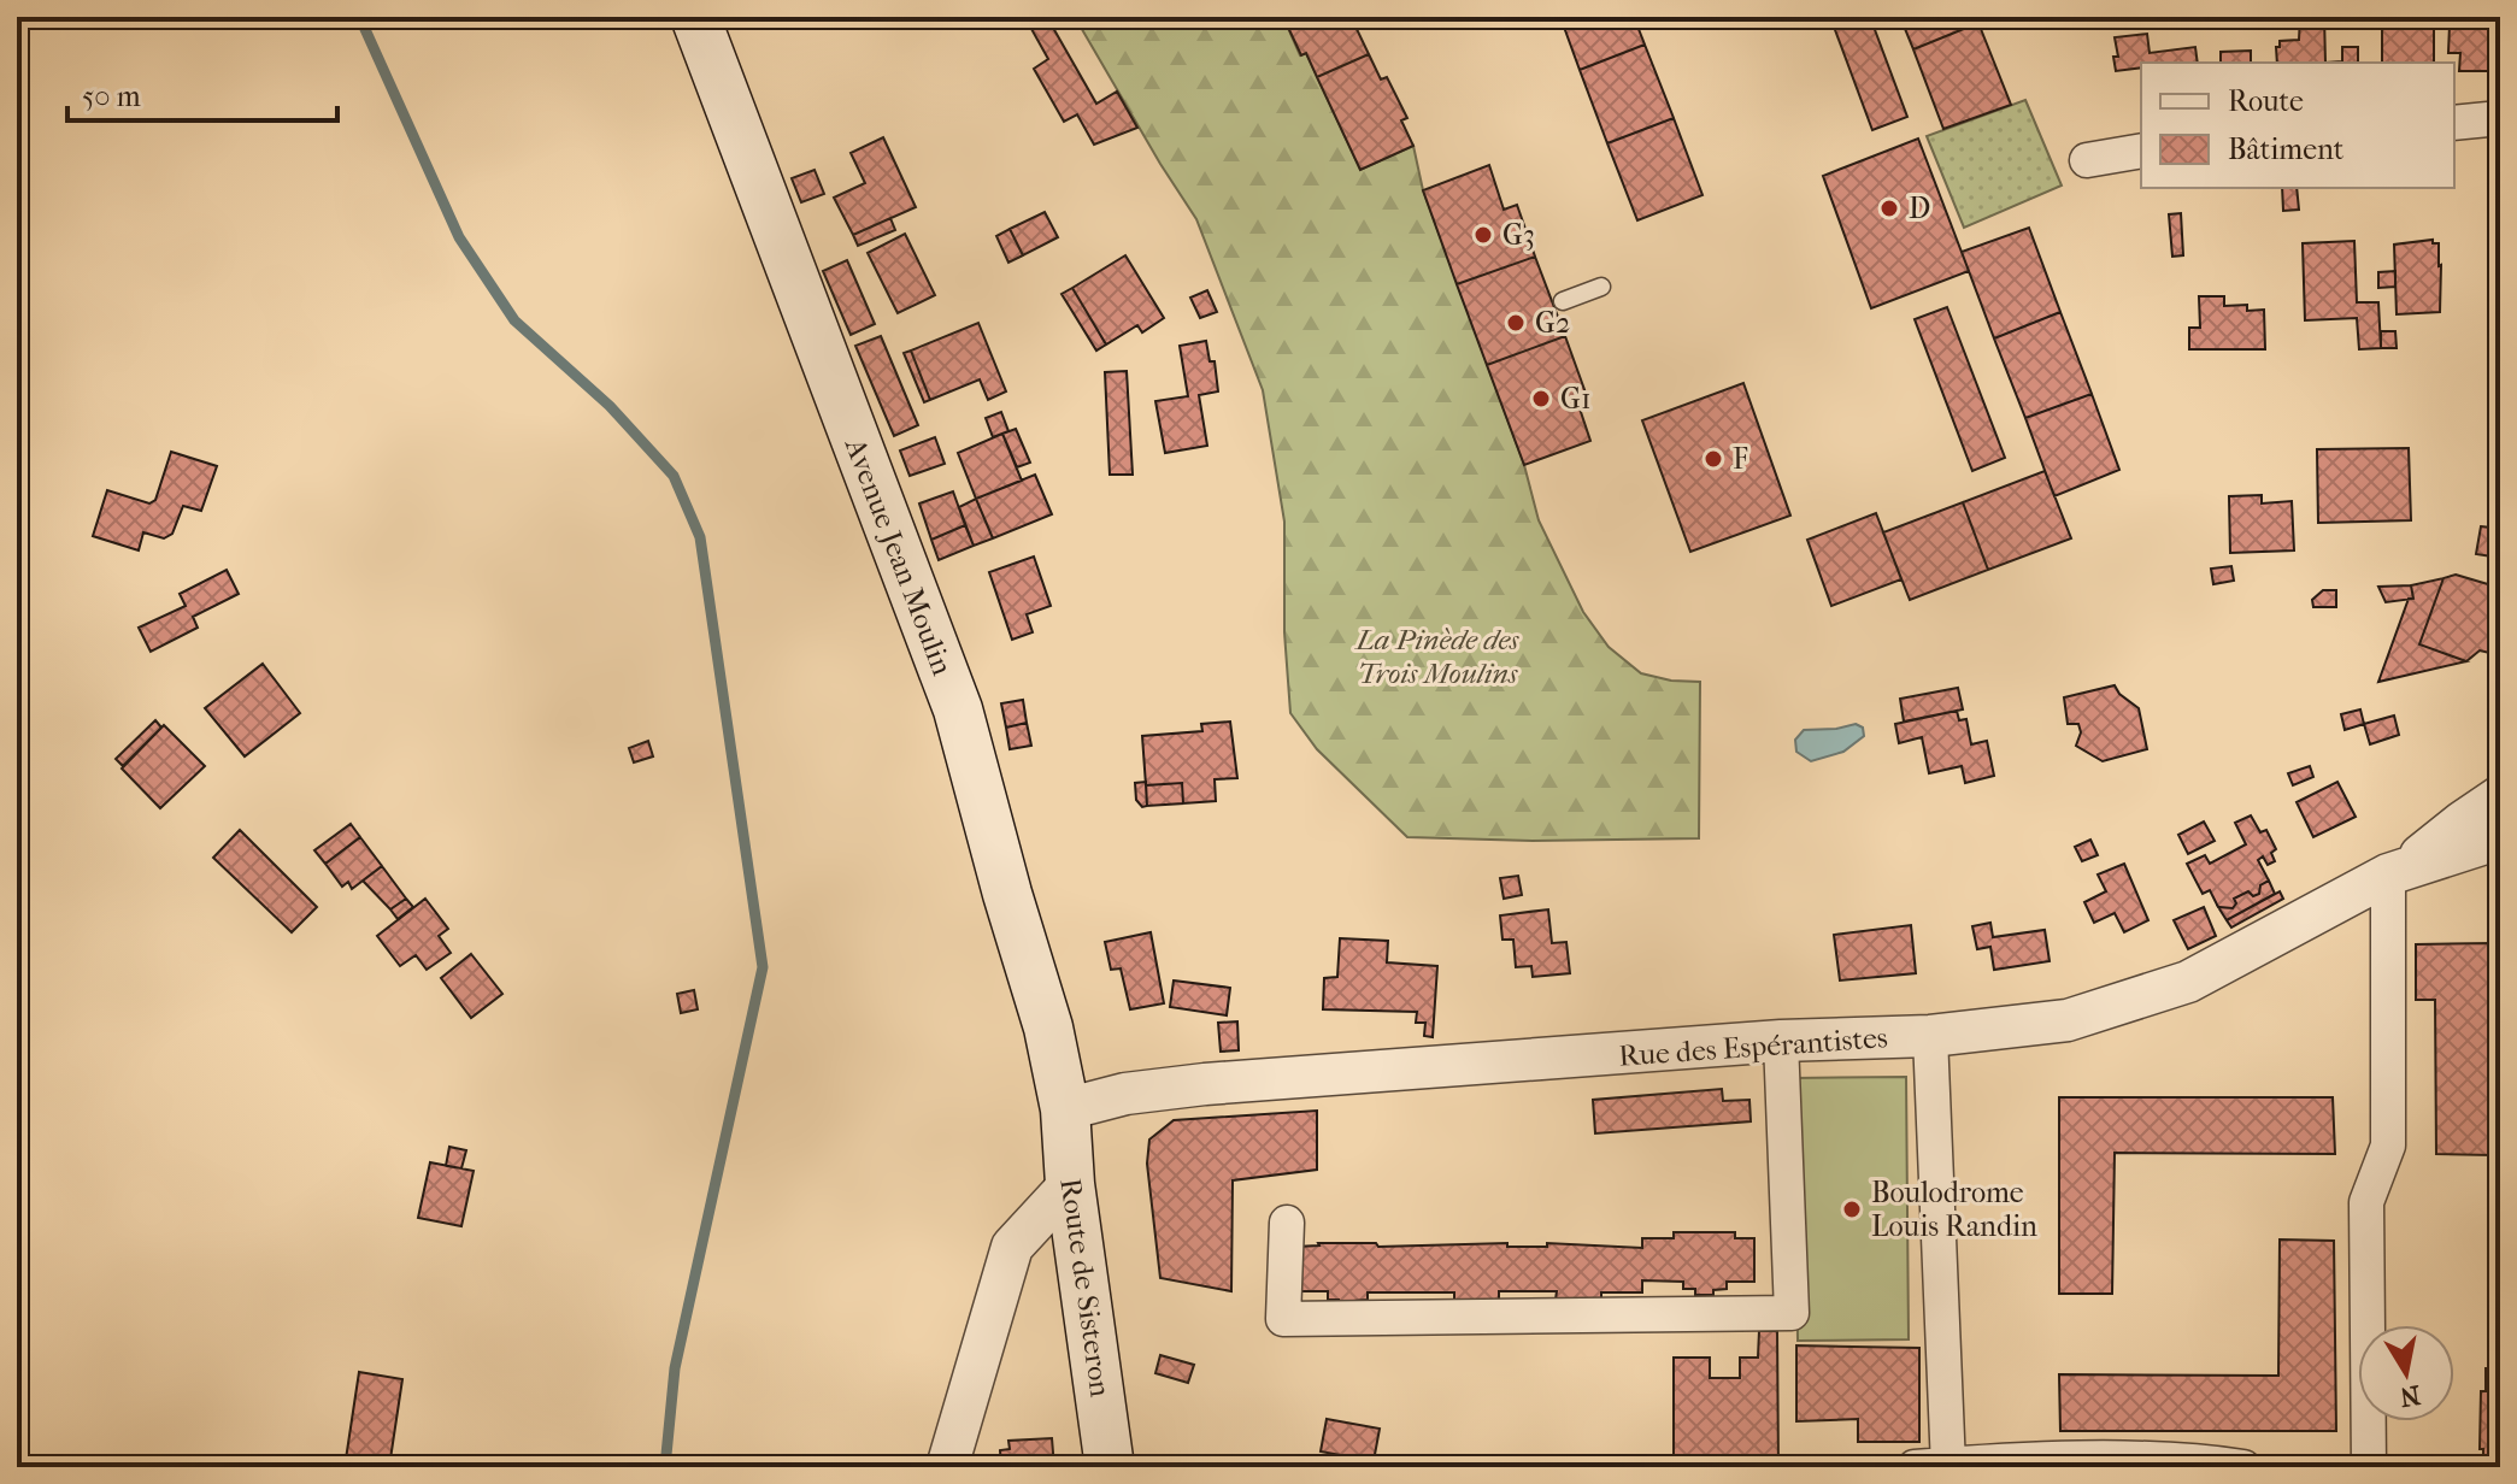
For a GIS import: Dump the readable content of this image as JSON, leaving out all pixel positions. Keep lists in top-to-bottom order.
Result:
{
  "streets": {
    "main road": ["Avenue Jean Moulin", "Route de Sisteron"],
    "street": ["Rue des Espérantistes"]
  },
  "crossings": [
    ["Avenue Jean Moulin", "Rue des Espérantistes"],
    ["Avenue Jean Moulin", "Route de Sisteron"],
    ["Rue des Espérantistes", "Route de Sisteron"]
  ],
  "parks": ["La Pinède des Trois Moulins"],
  "places": [
    "D",
    "G3",
    "G2",
    "G1",
    "F",
    "Boulodrome Louis Randin"
  ],
  "legend": ["Route", "Bâtiment"],
  "scale_bar": "50 m",
  "north": "bottom"
}
